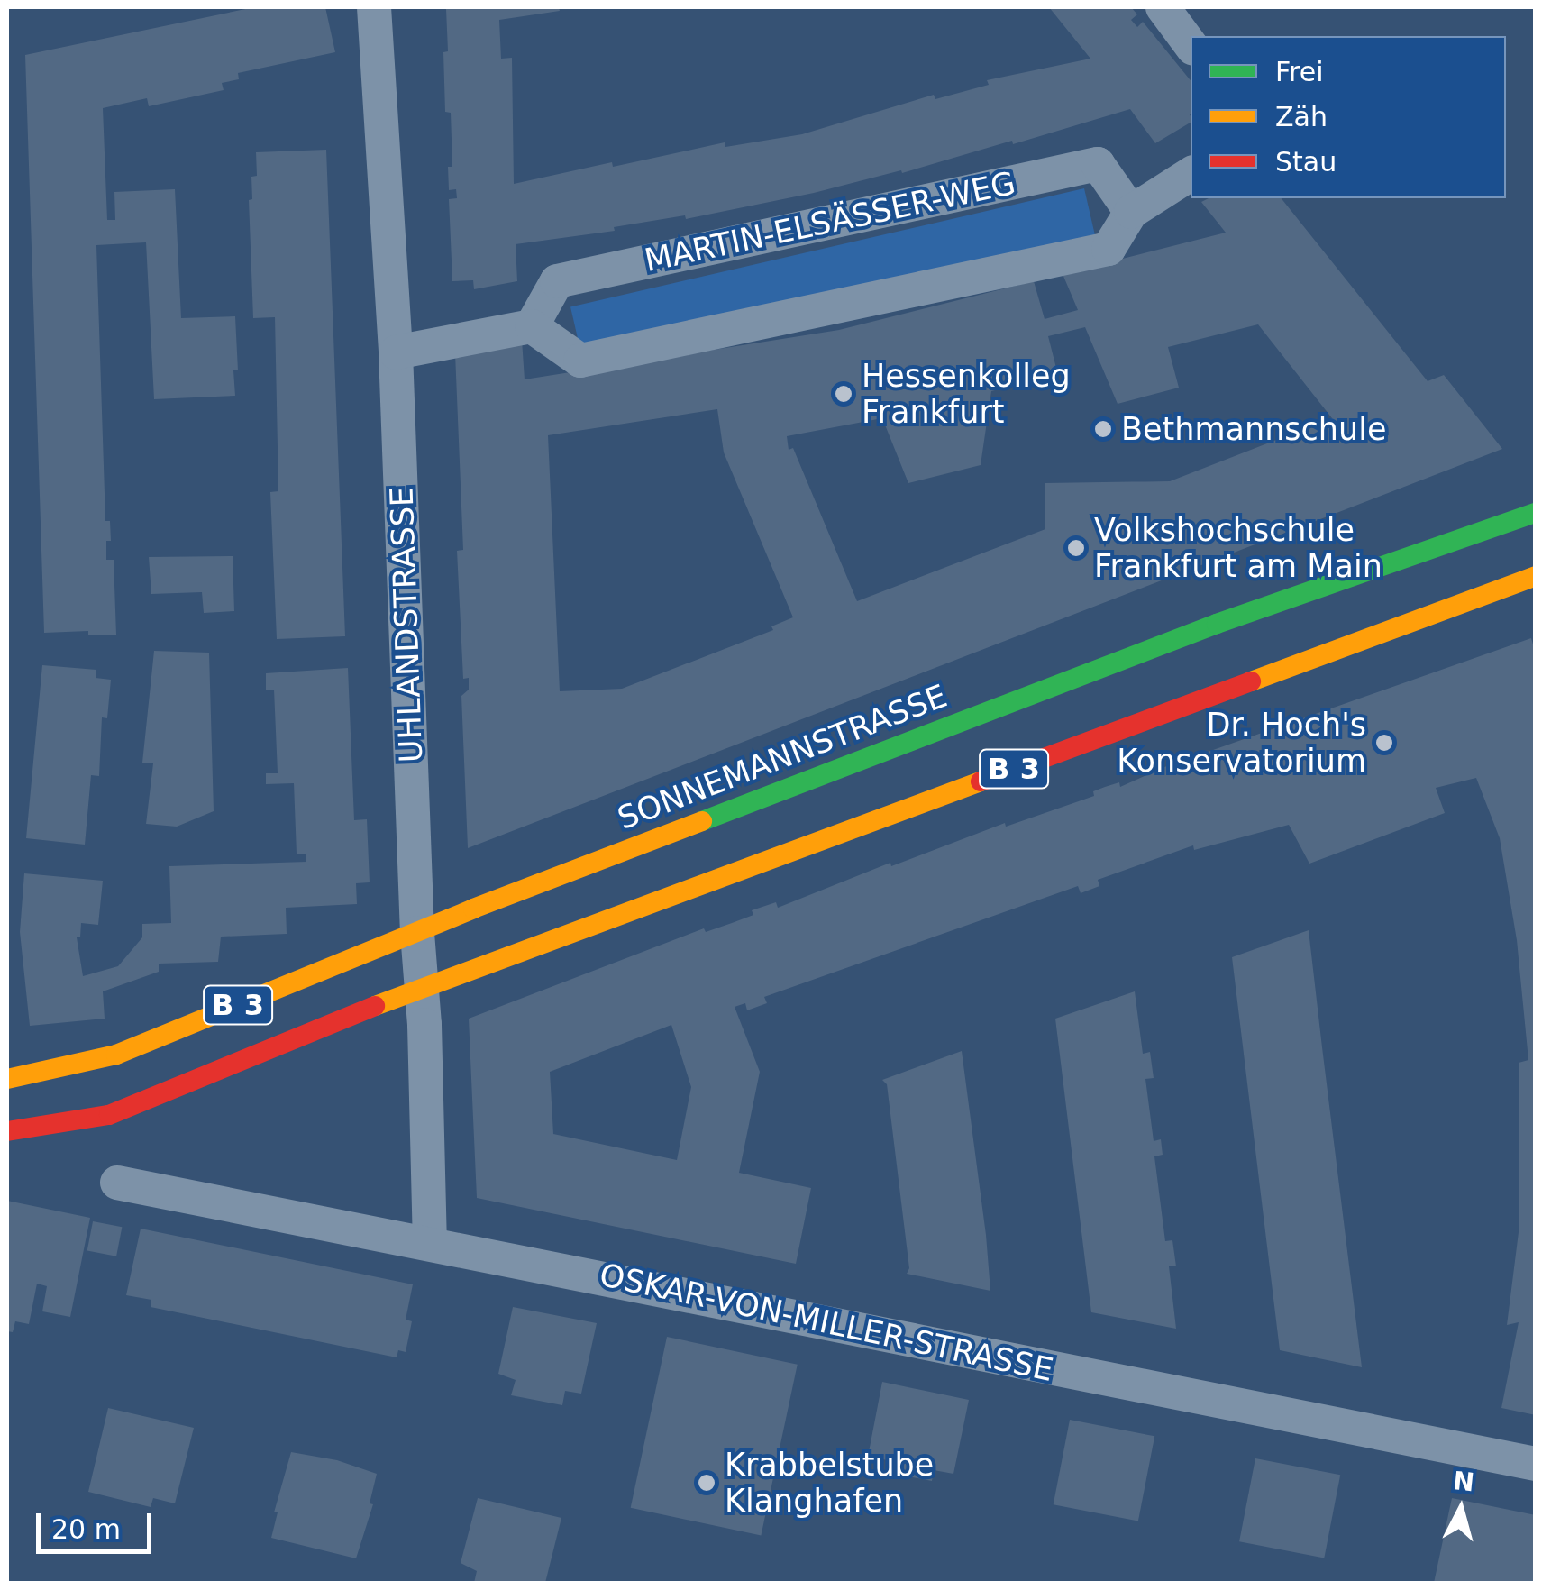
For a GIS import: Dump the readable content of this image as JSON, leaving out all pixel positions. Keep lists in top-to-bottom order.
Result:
{
  "streets": {
    "main road": ["SONNEMANNSTRASSE", "B 3"],
    "street": ["MARTIN-ELSÄSSER-WEG", "UHLANDSTRASSE", "OSKAR-VON-MILLER-STRASSE"]
  },
  "crossings": [
    ["UHLANDSTRASSE", "SONNEMANNSTRASSE"],
    ["UHLANDSTRASSE", "B 3"],
    ["UHLANDSTRASSE", "OSKAR-VON-MILLER-STRASSE"]
  ],
  "places": [
    "Hessenkolleg Frankfurt",
    "Bethmannschule",
    "Volkshochschule Frankfurt am Main",
    "Dr. Hoch's Konservatorium",
    "Krabbelstube Klanghafen"
  ],
  "legend": ["Frei", "Zäh", "Stau"],
  "scale_bar": "20 m",
  "north": "top"
}
